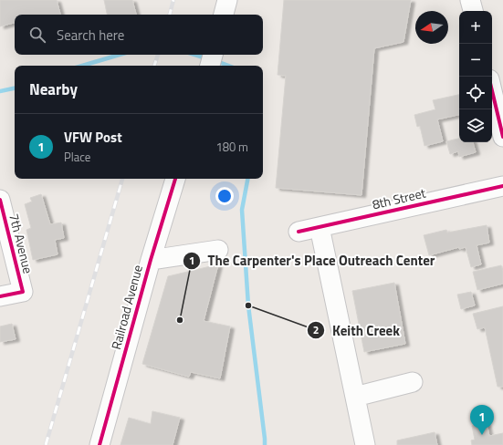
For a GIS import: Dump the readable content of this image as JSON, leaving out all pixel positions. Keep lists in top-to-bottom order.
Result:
{
  "streets": {
    "street": ["8th Street", "7th Avenue", "Railroad Avenue"]
  },
  "places": ["Keith Creek", "The Carpenter's Place Outreach Center"],
  "north": "left",
  "page": {
    "map_buttons": ["+", "−"],
    "search": "Search here",
    "heading": "Nearby",
    "list": [
      {
        "mark": "1",
        "name": "VFW Post",
        "note": "Place",
        "value": "180 m"
      }
    ],
    "pins": "1"
  }
}
